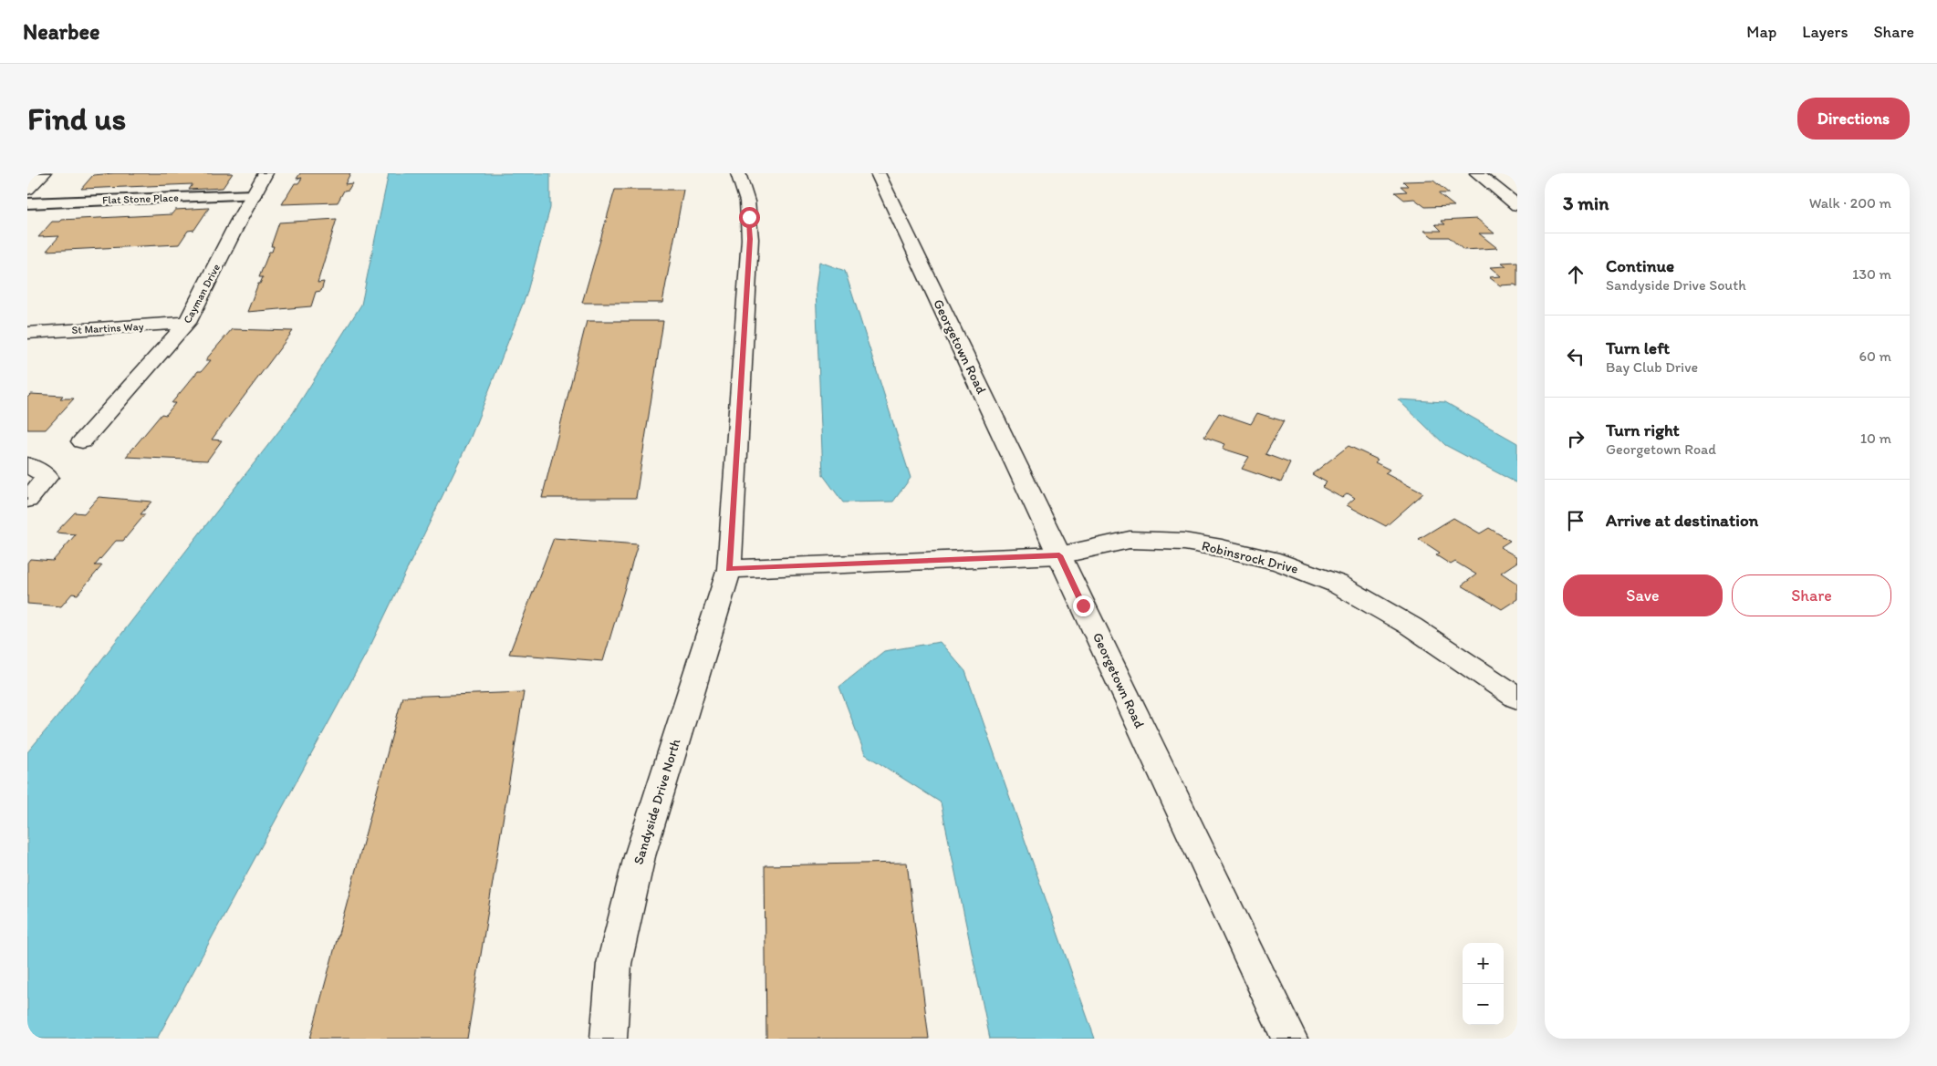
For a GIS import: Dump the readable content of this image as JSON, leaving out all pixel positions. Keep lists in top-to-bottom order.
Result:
{
  "streets": {
    "street": [
      "Cayman Drive",
      "St Martins Way",
      "Georgetown Road",
      "Robinsrock Drive",
      "Sandyside Drive North"
    ],
    "lane": ["Flat Stone Place"]
  },
  "crossings": [
    ["Flat Stone Place", "Cayman Drive"],
    ["Cayman Drive", "St Martins Way"],
    ["Georgetown Road", "Robinsrock Drive"],
    ["Robinsrock Drive", "Sandyside Drive North"]
  ],
  "page": {
    "header": "Nearbee",
    "nav": ["Map", "Layers", "Share"],
    "buttons": [
      "Directions",
      ["Save", "Share"]
    ],
    "title": "Find us",
    "heading": ["3 min", "Walk · 200 m"],
    "list": [
      ["Continue", "Sandyside Drive South", "130 m"],
      ["Turn left", "Bay Club Drive", "60 m"],
      ["Turn right", "Georgetown Road", "10 m"],
      "Arrive at destination"
    ],
    "map_buttons": ["+", "−"]
  }
}
